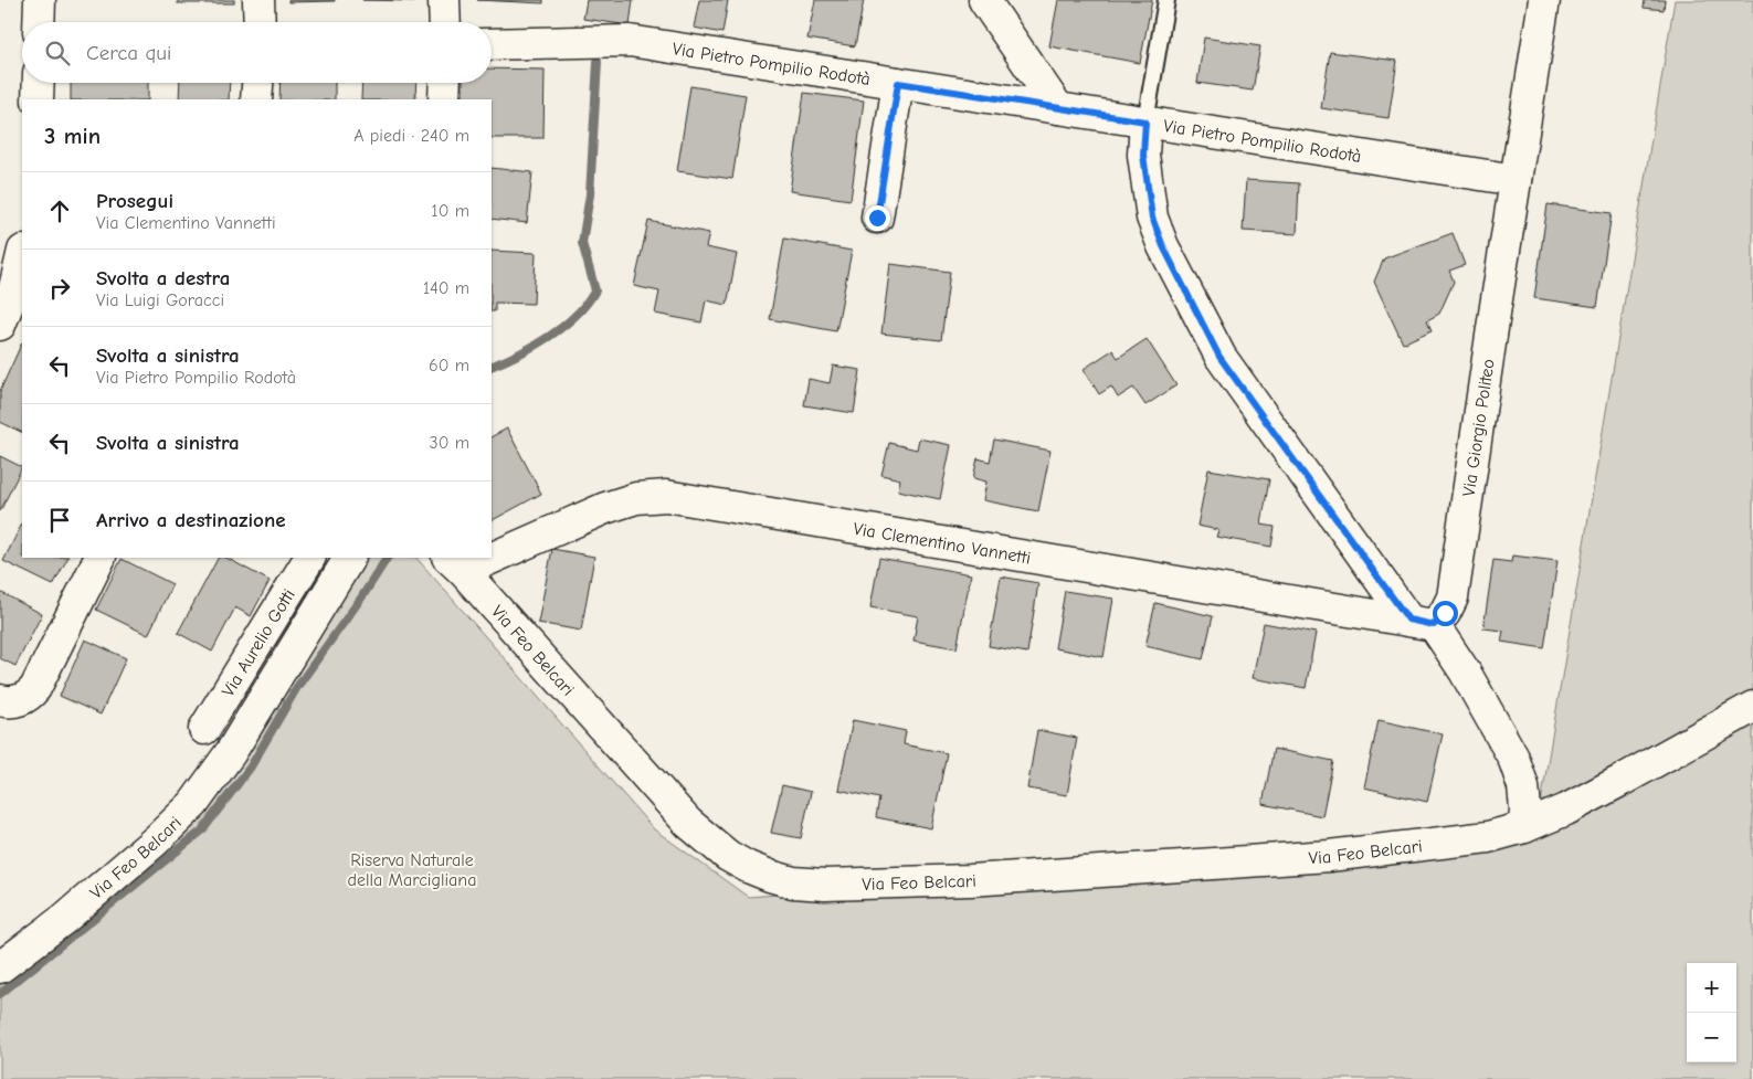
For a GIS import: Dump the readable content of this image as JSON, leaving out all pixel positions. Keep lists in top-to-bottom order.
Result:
{
  "streets": {
    "street": [
      "Via Pietro Pompilio Rodotà",
      "Via Giorgio Politeo",
      "Via Clementino Vannetti",
      "Via Aurelio Gotti",
      "Via Feo Belcari"
    ]
  },
  "crossings": [
    ["Via Pietro Pompilio Rodotà", "Via Giorgio Politeo"],
    ["Via Giorgio Politeo", "Via Clementino Vannetti"],
    ["Via Clementino Vannetti", "Via Feo Belcari"]
  ],
  "parks": ["Riserva Naturale della Marcigliana"],
  "page": {
    "search": "Cerca qui",
    "heading": ["3 min", "A piedi · 240 m"],
    "list": [
      ["Prosegui", "Via Clementino Vannetti", "10 m"],
      ["Svolta a destra", "Via Luigi Goracci", "140 m"],
      ["Svolta a sinistra", "Via Pietro Pompilio Rodotà", "60 m"],
      ["Svolta a sinistra", "30 m"],
      "Arrivo a destinazione"
    ],
    "map_buttons": ["+", "−"]
  }
}
